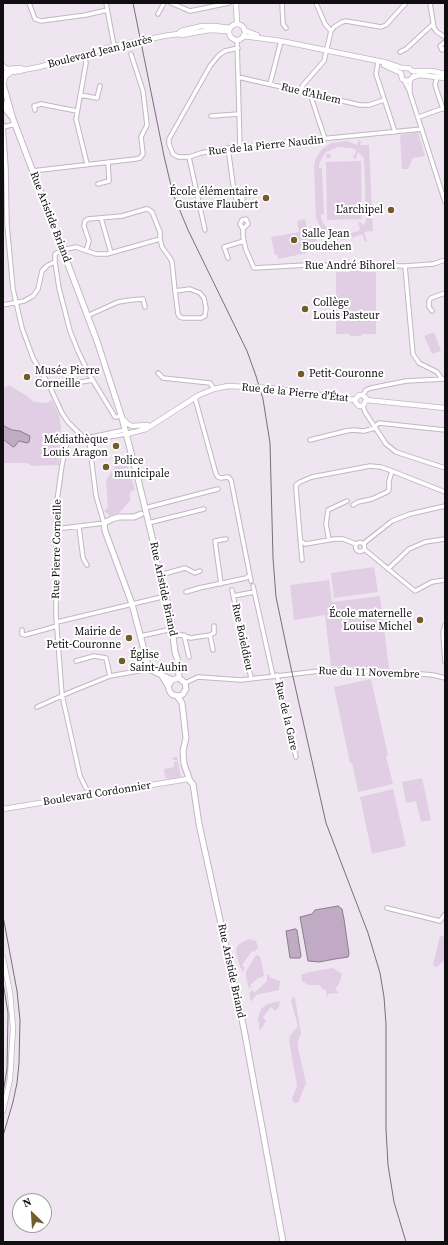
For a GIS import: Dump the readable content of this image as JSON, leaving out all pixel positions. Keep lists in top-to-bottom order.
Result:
{
  "streets": {
    "main road": ["Rue Aristide Briand"],
    "street": [
      "Boulevard Jean Jaurès",
      "Rue d'Ahlem",
      "Rue de la Pierre Naudin",
      "Rue André Bihorel",
      "Rue de la Pierre d'État",
      "Rue Pierre Corneille",
      "Rue Boieldieu",
      "Rue du 11 Novembre",
      "Rue de la Gare",
      "Boulevard Cordonnier"
    ]
  },
  "crossings": [
    ["Rue Aristide Briand", "Rue de la Pierre d'État"],
    ["Rue Aristide Briand", "Rue Pierre Corneille"],
    ["Rue Aristide Briand", "Rue du 11 Novembre"],
    ["Rue Aristide Briand", "Boulevard Cordonnier"],
    ["Rue de la Pierre d'État", "Rue Pierre Corneille"],
    ["Rue Boieldieu", "Rue du 11 Novembre"],
    ["Rue du 11 Novembre", "Rue de la Gare"]
  ],
  "places": [
    "École élémentaire Gustave Flaubert",
    "L'archipel",
    "Salle Jean Boudehen",
    "Collège Louis Pasteur",
    "Petit-Couronne",
    "Musée Pierre Corneille",
    "Médiathèque Louis Aragon",
    "Police municipale",
    "École maternelle Louise Michel",
    "Mairie de Petit-Couronne",
    "Église Saint-Aubin"
  ],
  "north": "top left"
}
